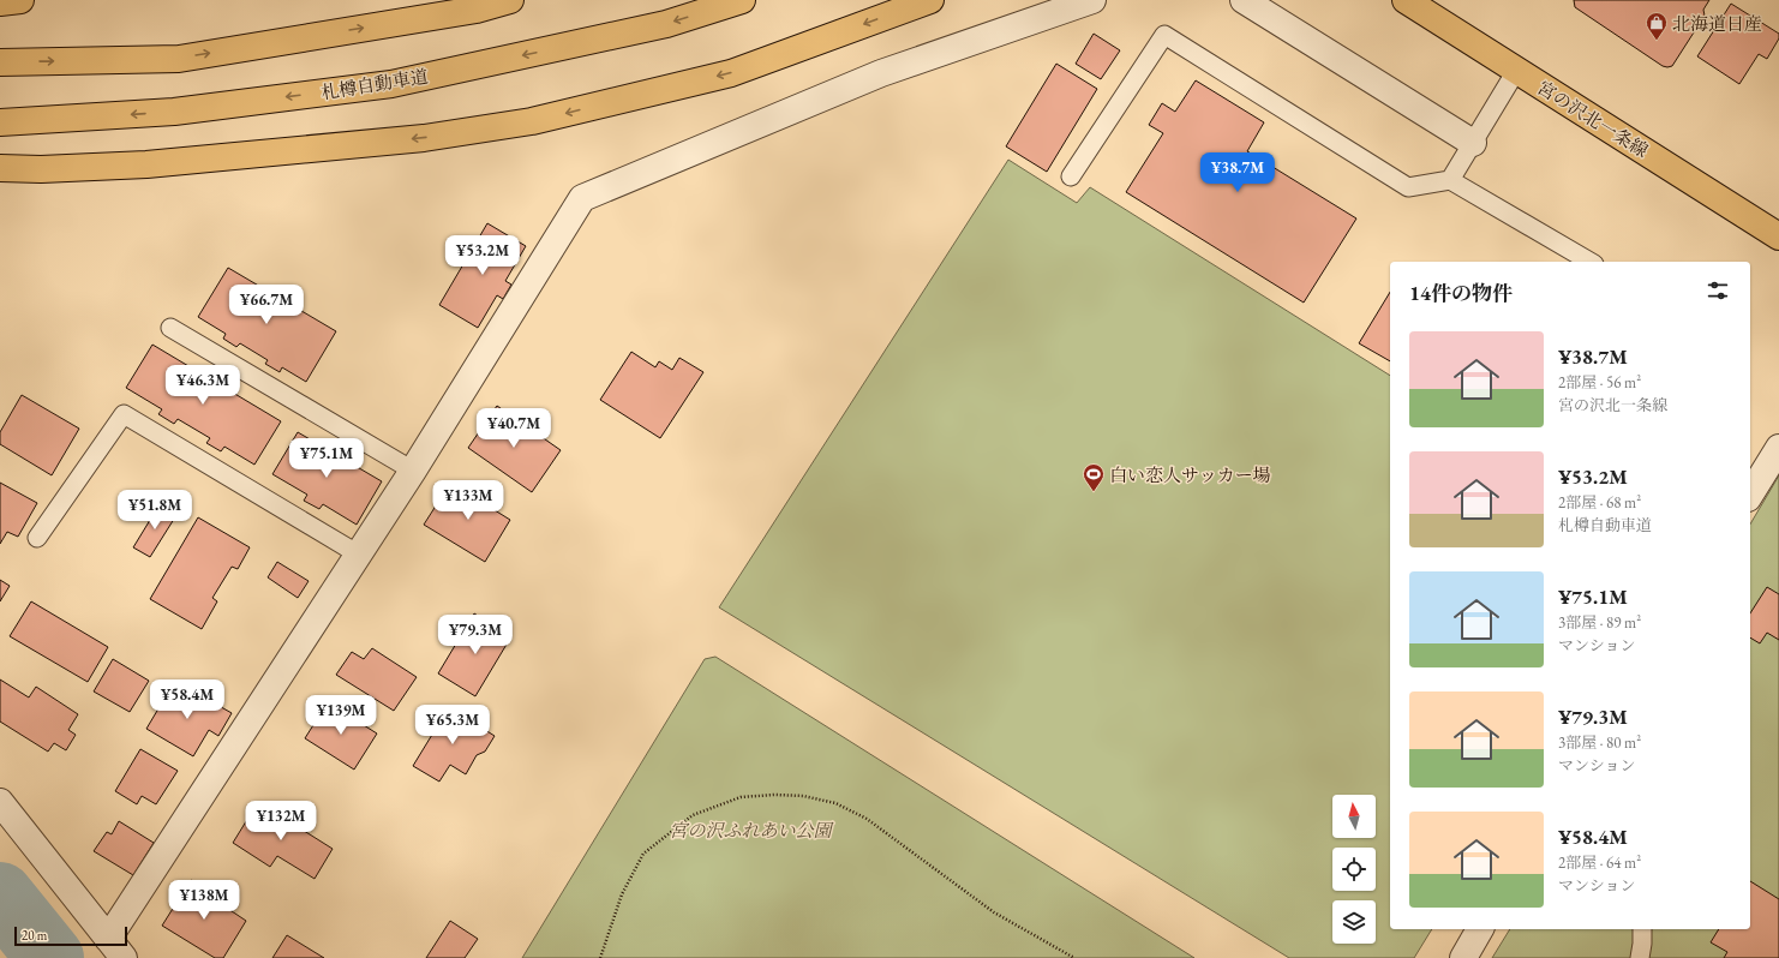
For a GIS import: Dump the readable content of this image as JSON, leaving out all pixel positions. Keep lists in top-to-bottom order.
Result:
{
  "streets": {
    "main road": ["札樽自動車道", "宮の沢北一条線"]
  },
  "parks": ["宮の沢ふれあい公園"],
  "places": {
    "shop": ["北海道日産"],
    "sports": ["白い恋人サッカー場"]
  },
  "scale_bar": "20 m",
  "north": "top",
  "page": {
    "price": [
      "¥38.7M",
      "¥53.2M",
      "¥66.7M",
      "¥46.3M",
      "¥40.7M",
      "¥75.1M",
      "¥133M",
      "¥51.8M",
      "¥79.3M",
      "¥58.4M",
      "¥139M",
      "¥65.3M",
      "¥132M",
      "¥138M"
    ],
    "heading": "14件の物件",
    "list": [
      {
        "name": "¥38.7M",
        "note": "2部屋 · 56 m² · 宮の沢北一条線"
      },
      {
        "name": "¥53.2M",
        "note": "2部屋 · 68 m² · 札樽自動車道"
      },
      {
        "name": "¥75.1M",
        "note": "3部屋 · 89 m² · マンション"
      },
      {
        "name": "¥79.3M",
        "note": "3部屋 · 80 m² · マンション"
      },
      {
        "name": "¥58.4M",
        "note": "2部屋 · 64 m² · マンション"
      }
    ],
    "scale": "20 m"
  }
}
